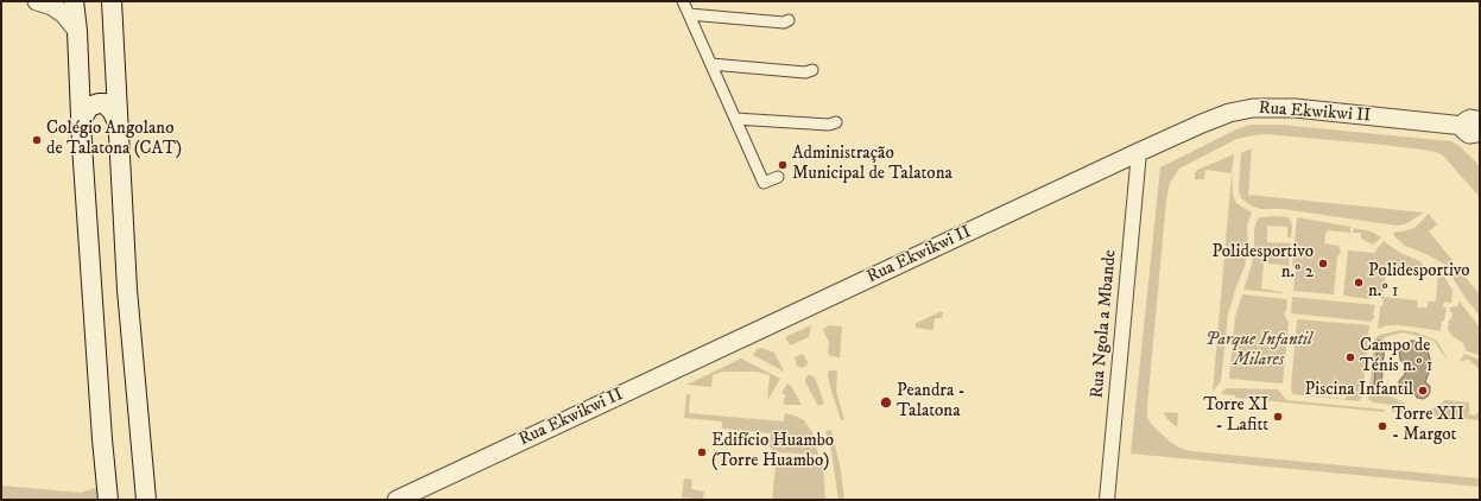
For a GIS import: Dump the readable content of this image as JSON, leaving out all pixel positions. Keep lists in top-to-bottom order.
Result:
{
  "streets": {
    "street": ["Rua Ekwikwi II", "Rua Ngola a Mbande"]
  },
  "crossings": [
    ["Rua Ekwikwi II", "Rua Ngola a Mbande"]
  ],
  "parks": ["Parque Infantil Milares"],
  "places": [
    "Colégio Angolano de Talatona (CAT)",
    "Administração Municipal de Talatona",
    "Polidesportivo n.º 2",
    "Polidesportivo n.º 1",
    "Campo de Ténis n.º 1",
    "Piscina Infantil",
    "Peandra - Talatona",
    "Torre XI - Lafitt",
    "Torre XII - Margot",
    "Edifício Huambo (Torre Huambo)"
  ]
}
